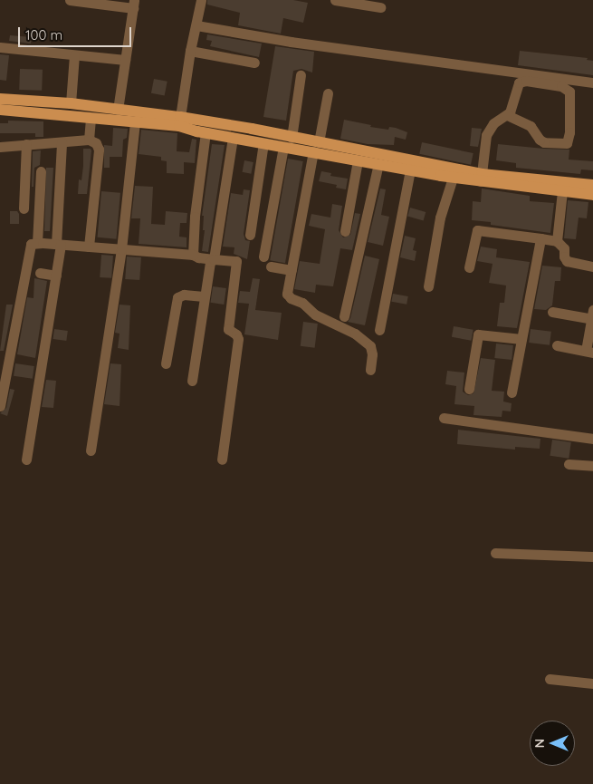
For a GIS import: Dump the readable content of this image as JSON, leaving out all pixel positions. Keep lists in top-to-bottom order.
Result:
{
  "scale_bar": "100 m",
  "north": "left"
}
